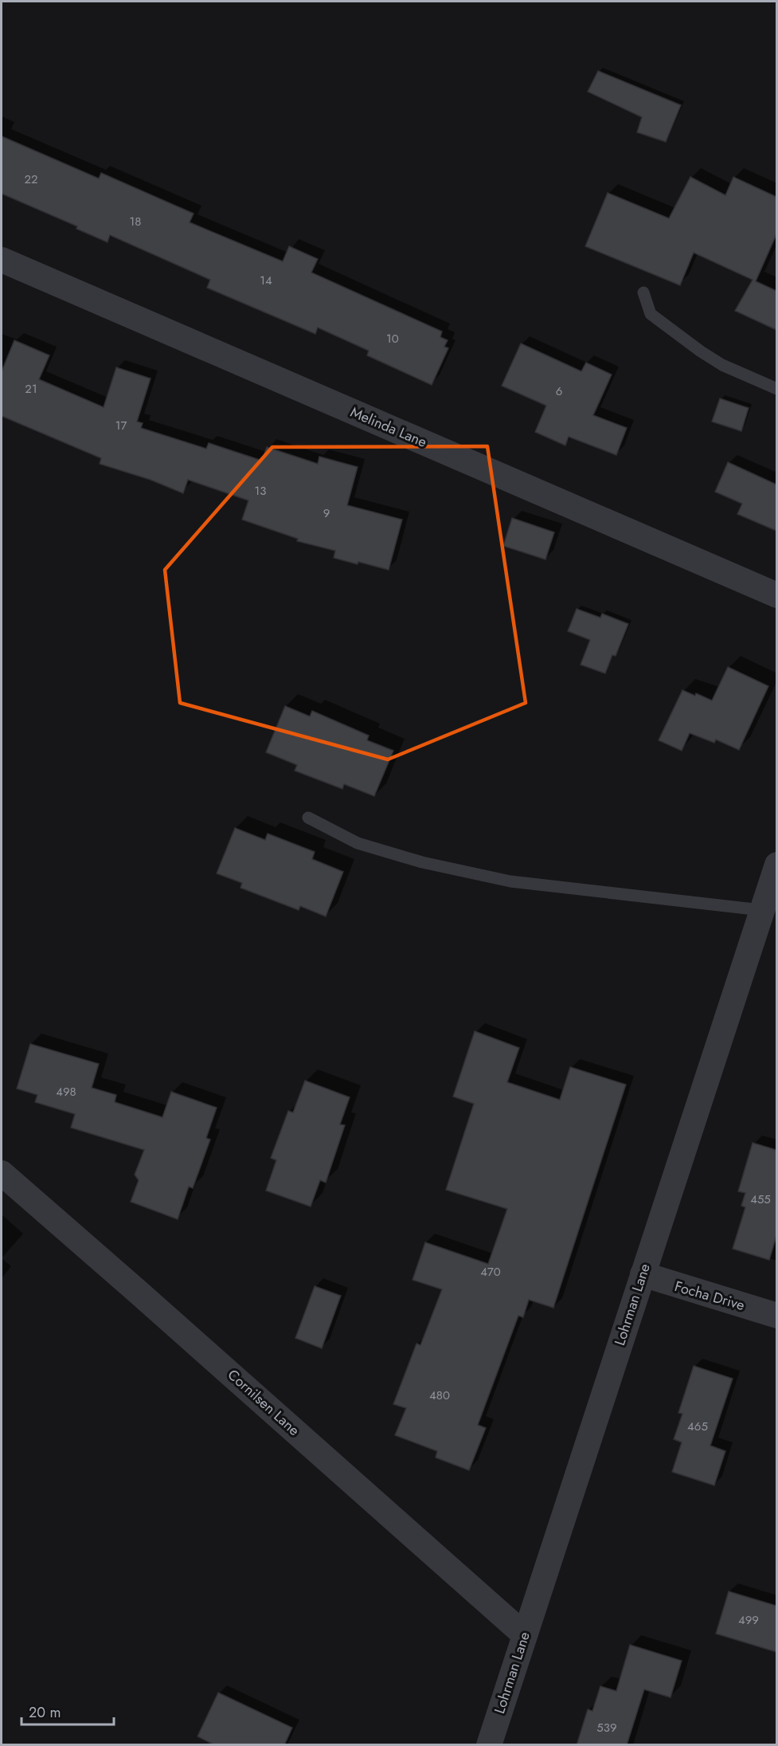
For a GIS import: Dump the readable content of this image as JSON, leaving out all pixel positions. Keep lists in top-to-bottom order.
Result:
{
  "streets": {
    "street": [
      "Melinda Lane",
      "Focha Drive",
      "Lohrman Lane",
      "Cornilsen Lane"
    ]
  },
  "crossings": [
    ["Focha Drive", "Lohrman Lane"],
    ["Lohrman Lane", "Cornilsen Lane"]
  ],
  "house_numbers": [
    "22",
    "18",
    "14",
    "10",
    "21",
    "6",
    "17",
    "13",
    "9",
    "498",
    "455",
    "470",
    "480",
    "465",
    "499",
    "539"
  ],
  "scale_bar": "20 m"
}
